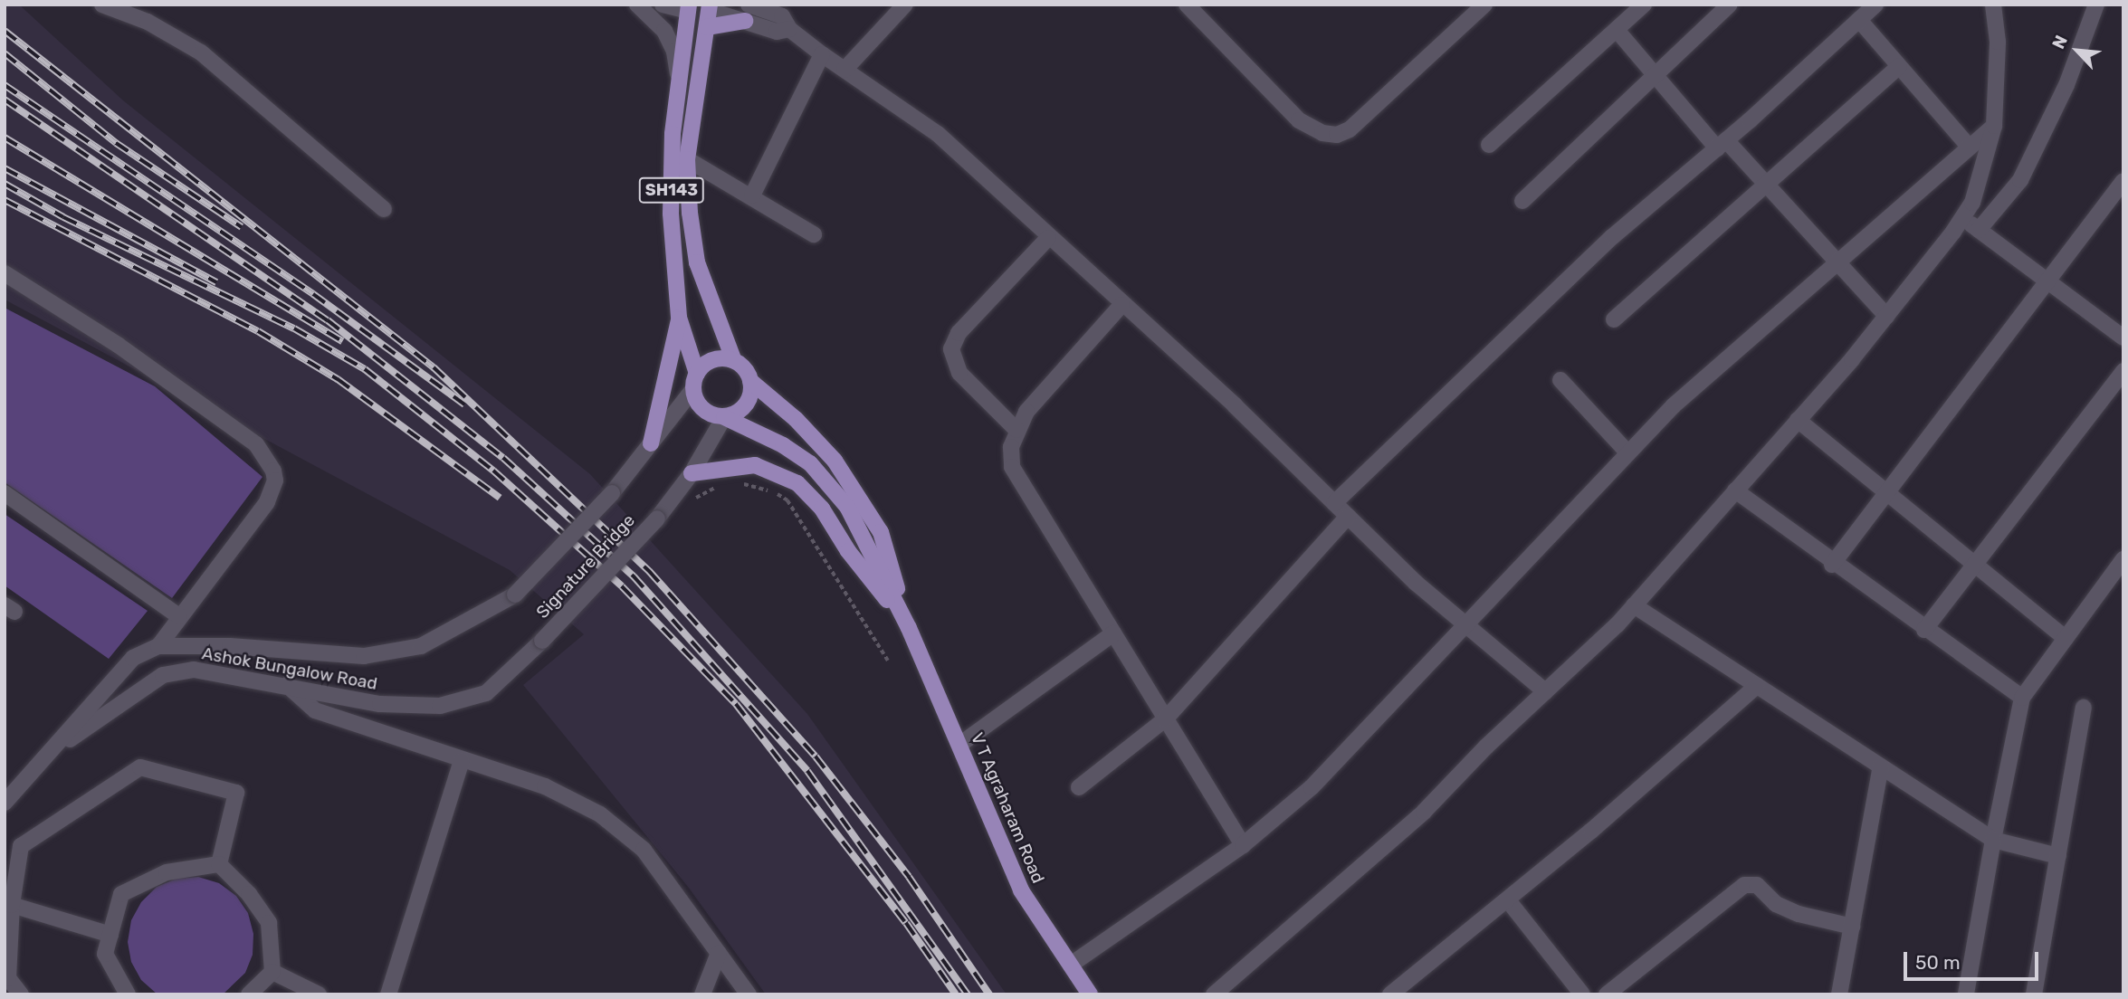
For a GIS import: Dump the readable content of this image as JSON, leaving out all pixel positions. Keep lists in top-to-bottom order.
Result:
{
  "streets": {
    "main road": ["SH143", "V T Agraharam Road"],
    "street": ["Signature Bridge", "Ashok Bungalow Road"]
  },
  "crossings": [
    ["SH143", "Signature Bridge"],
    ["SH143", "Ashok Bungalow Road"],
    ["Signature Bridge", "Ashok Bungalow Road"]
  ],
  "scale_bar": "50 m",
  "north": "top left"
}
